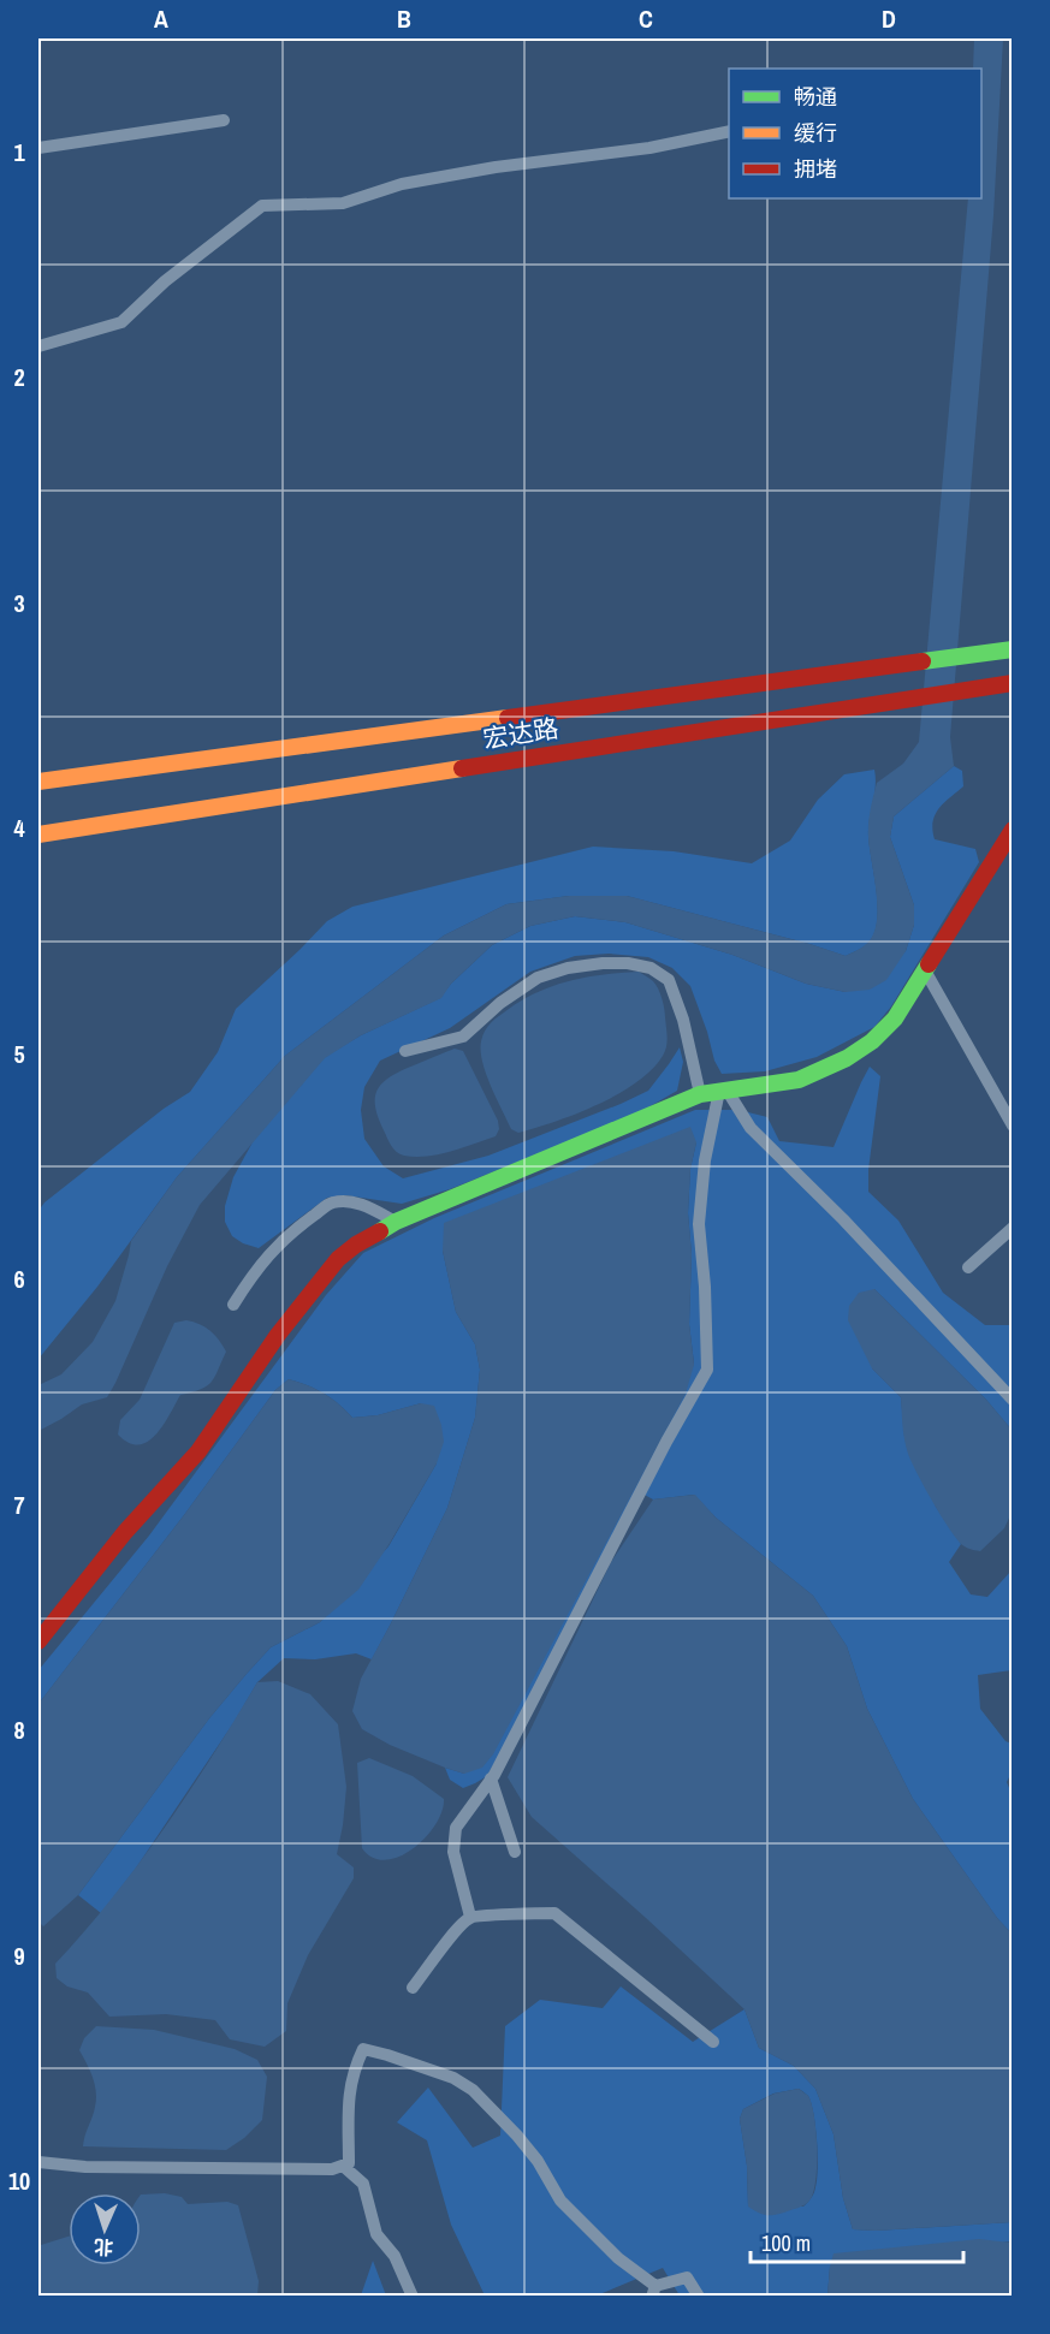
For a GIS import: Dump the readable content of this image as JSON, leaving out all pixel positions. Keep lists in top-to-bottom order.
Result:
{
  "streets": {
    "main road": ["宏达路"]
  },
  "legend": ["畅通", "缓行", "拥堵"],
  "scale_bar": "100 m",
  "north": "bottom",
  "grid": {
    "columns": [
      "A",
      "B",
      "C",
      "D"
    ],
    "rows": [
      "1",
      "2",
      "3",
      "4",
      "5",
      "6",
      "7",
      "8",
      "9",
      "10"
    ]
  }
}
